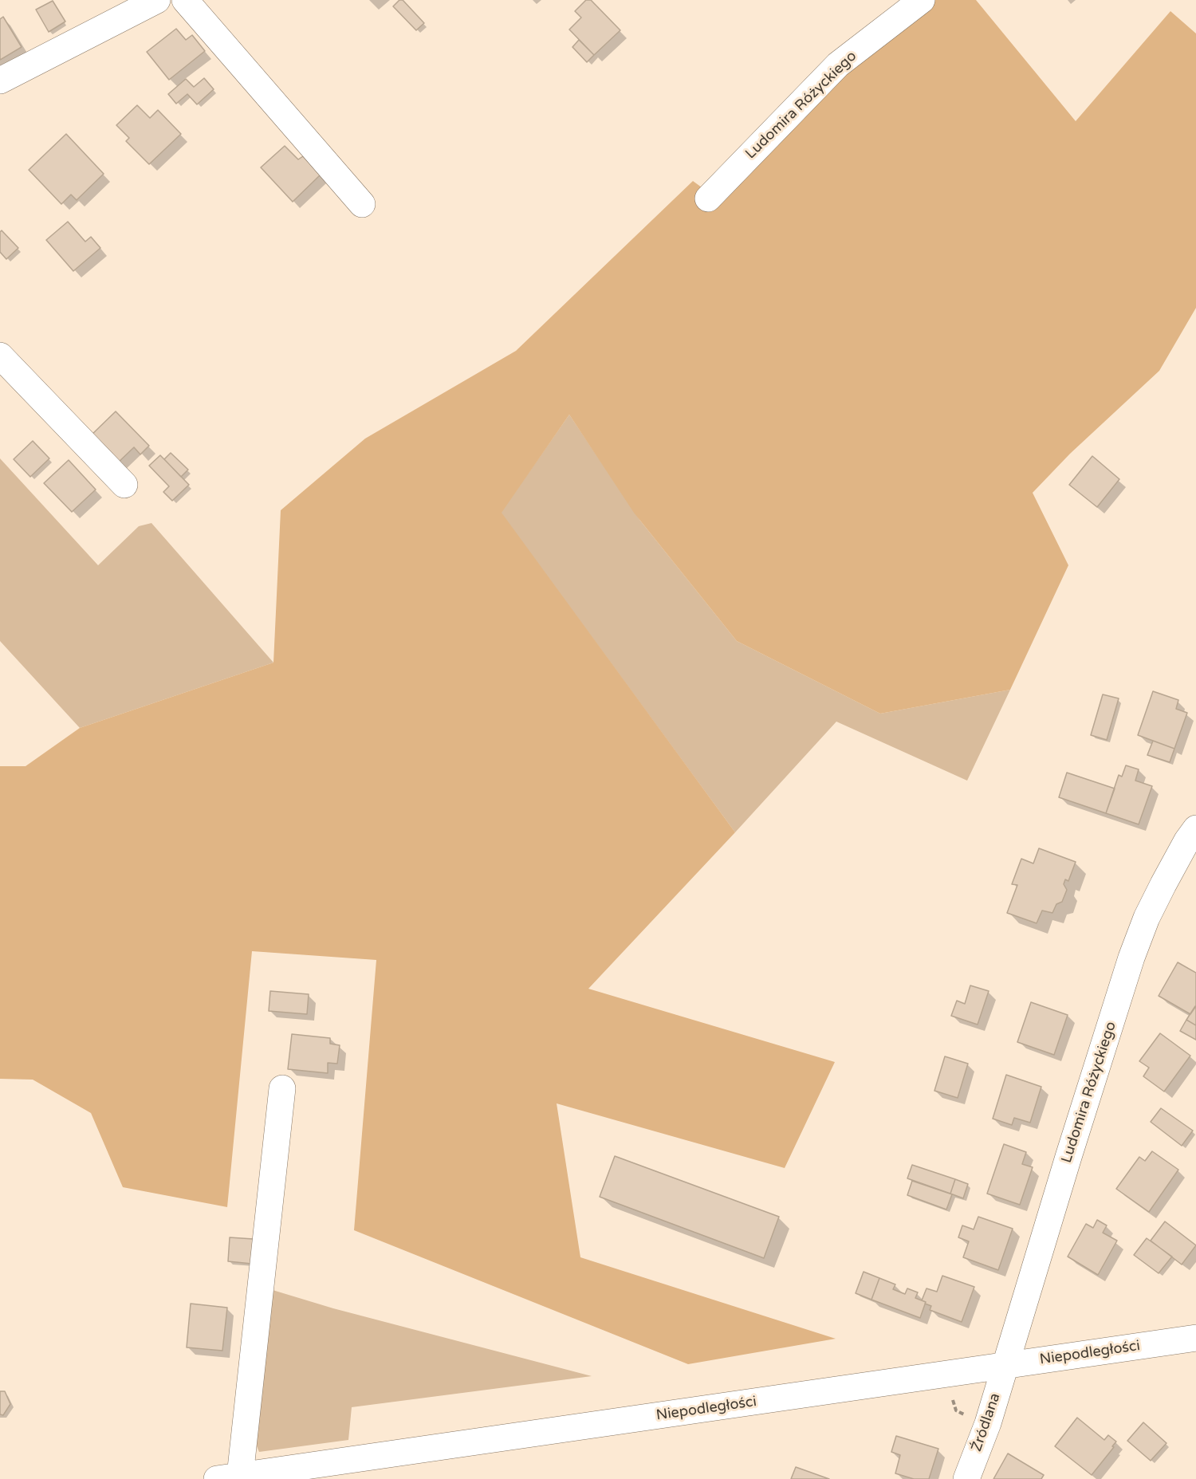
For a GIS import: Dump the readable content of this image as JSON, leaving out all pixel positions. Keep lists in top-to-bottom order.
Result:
{
  "streets": {
    "street": ["Ludomira Różyckiego", "Niepodległości", "Źródlana"]
  },
  "crossings": [
    ["Ludomira Różyckiego", "Niepodległości"],
    ["Ludomira Różyckiego", "Źródlana"],
    ["Niepodległości", "Źródlana"]
  ]
}
